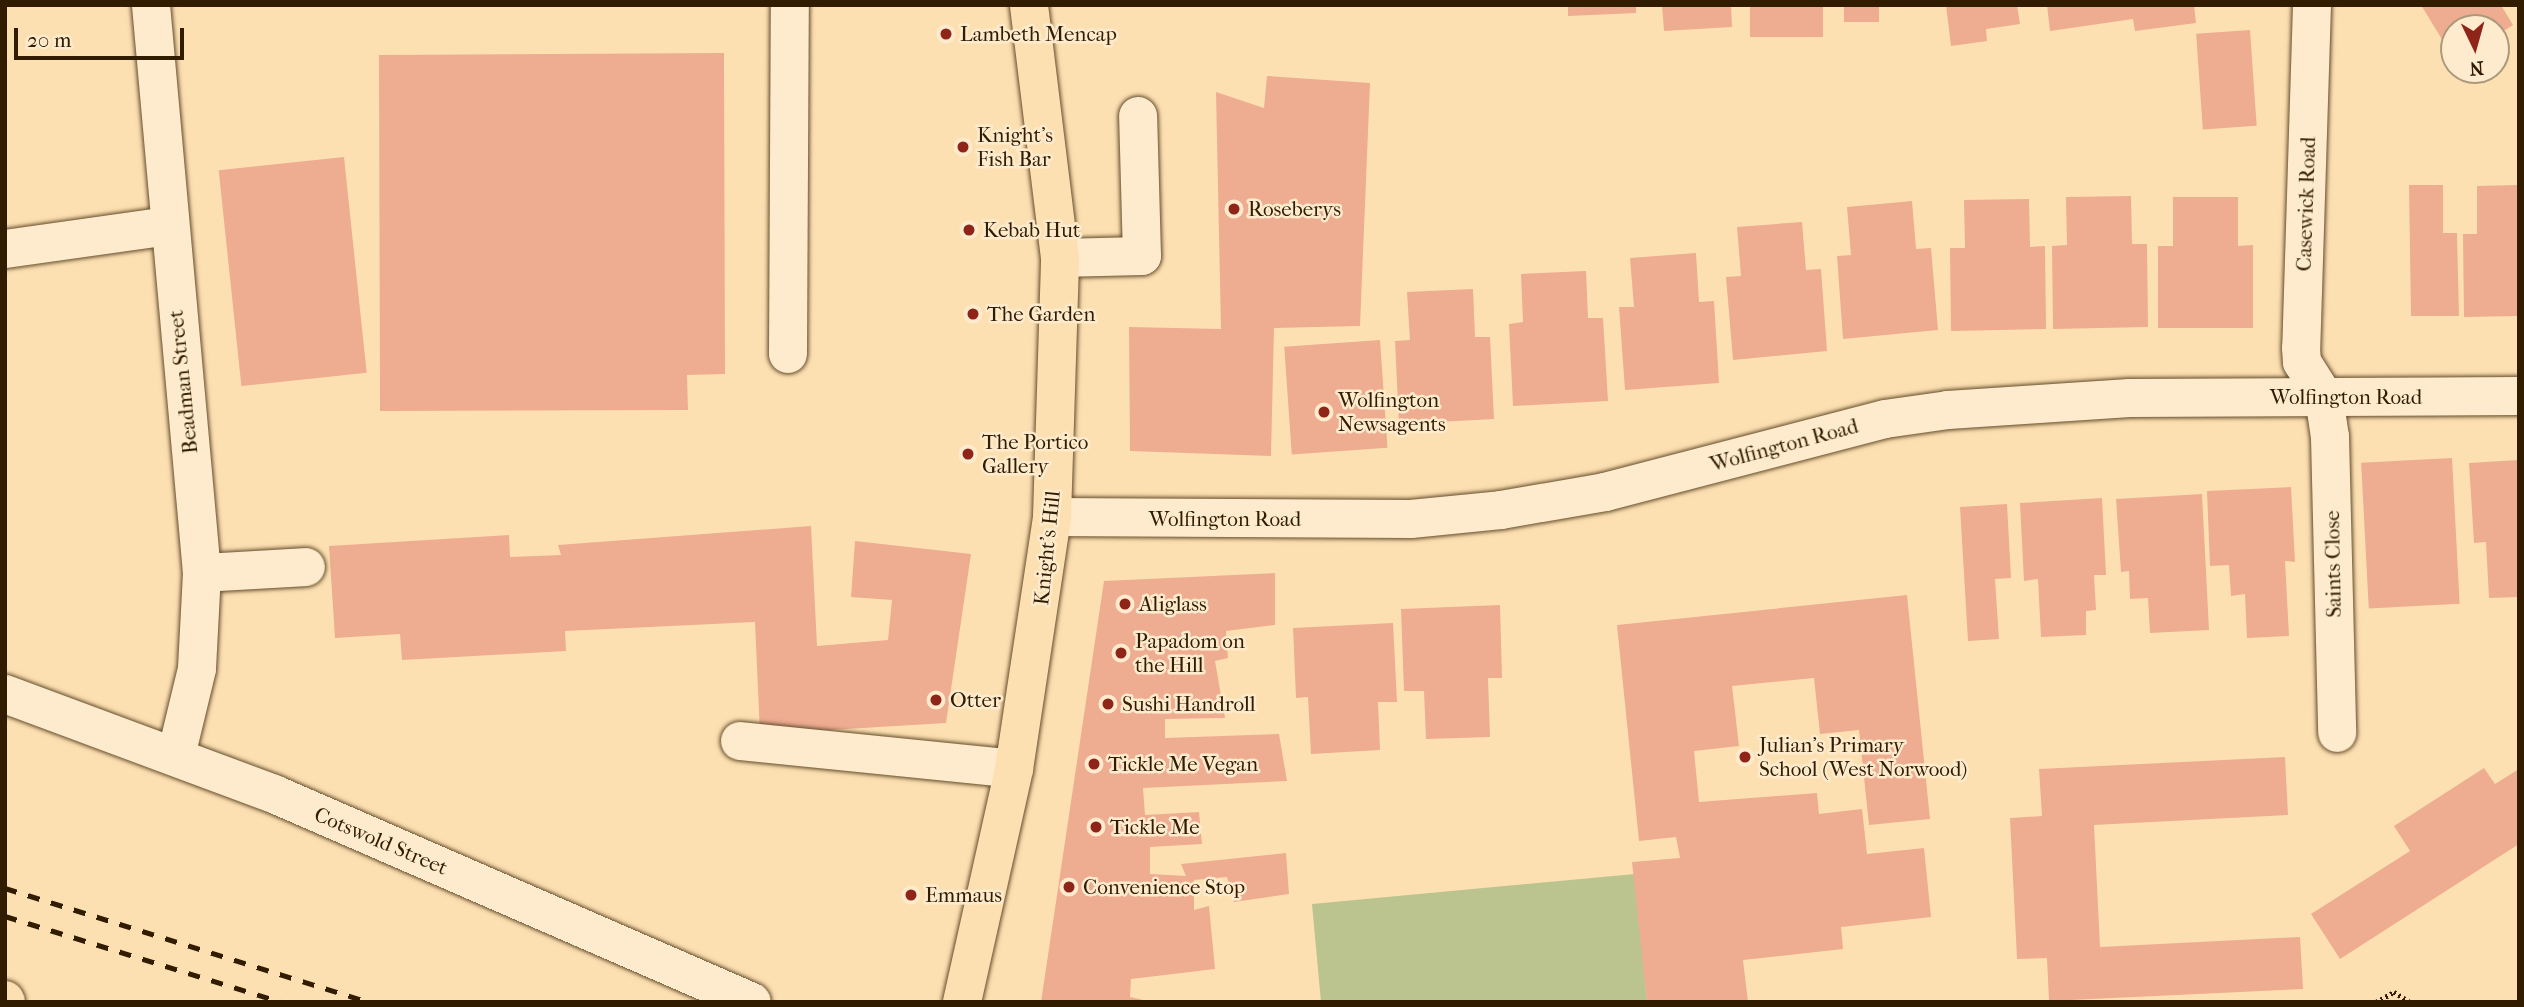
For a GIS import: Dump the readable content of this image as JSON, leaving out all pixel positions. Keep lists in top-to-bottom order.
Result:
{
  "streets": {
    "main road": ["Knight's Hill"],
    "street": [
      "Casewick Road",
      "Beadman Street",
      "Wolfington Road",
      "Saints Close",
      "Cotswold Street"
    ]
  },
  "crossings": [
    ["Casewick Road", "Wolfington Road"],
    ["Casewick Road", "Saints Close"],
    ["Beadman Street", "Cotswold Street"],
    ["Wolfington Road", "Knight's Hill"],
    ["Wolfington Road", "Saints Close"]
  ],
  "places": [
    "Lambeth Mencap",
    "Knight's Fish Bar",
    "Roseberys",
    "Kebab Hut",
    "The Garden",
    "Wolfington Newsagents",
    "The Portico Gallery",
    "Aliglass",
    "Papadom on the Hill",
    "Otter",
    "Sushi Handroll",
    "Julian's Primary School (West Norwood)",
    "Tickle Me Vegan",
    "Tickle Me",
    "Convenience Stop",
    "Emmaus"
  ],
  "scale_bar": "20 m",
  "north": "bottom"
}
